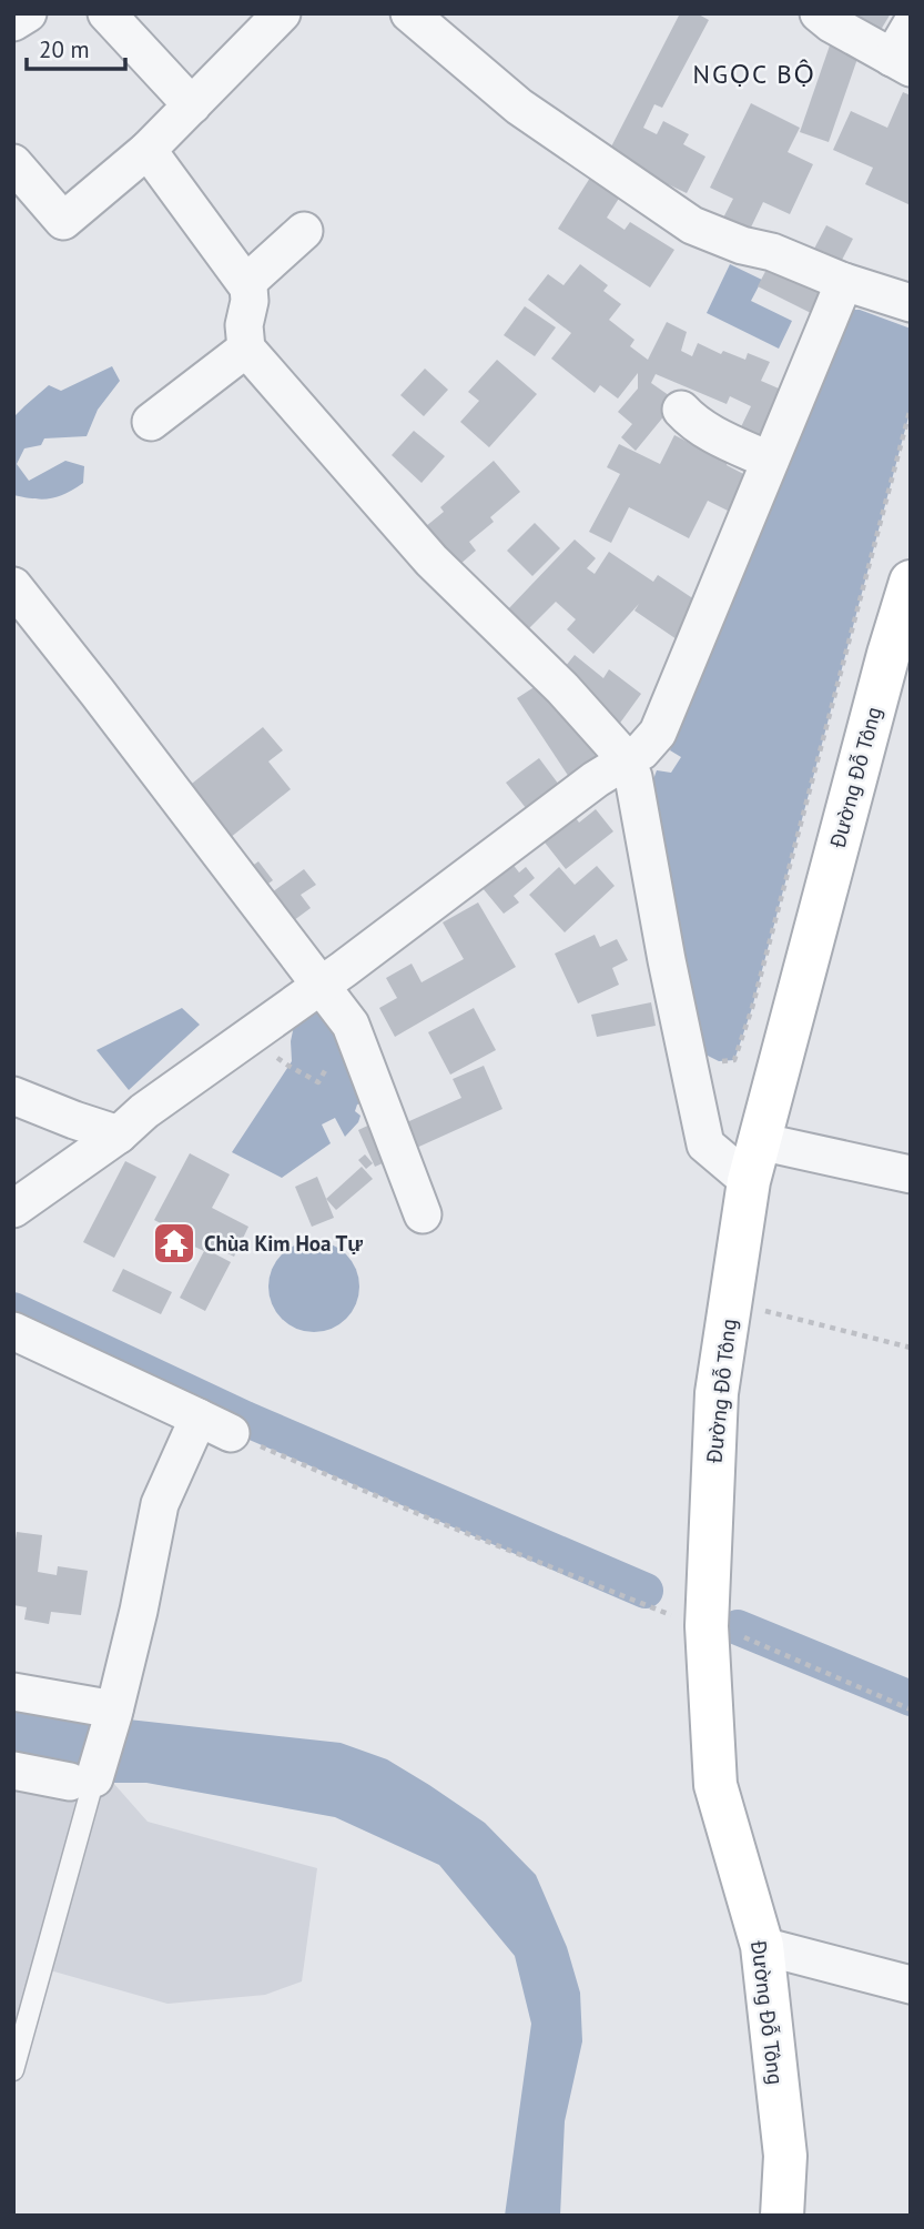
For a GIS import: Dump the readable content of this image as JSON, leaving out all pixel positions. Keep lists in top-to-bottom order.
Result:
{
  "streets": {
    "main road": ["Đường Đỗ Tông"]
  },
  "districts": ["NGỌC BỘ"],
  "places": {
    "temple": ["Chùa Kim Hoa Tự"]
  },
  "scale_bar": "20 m"
}
